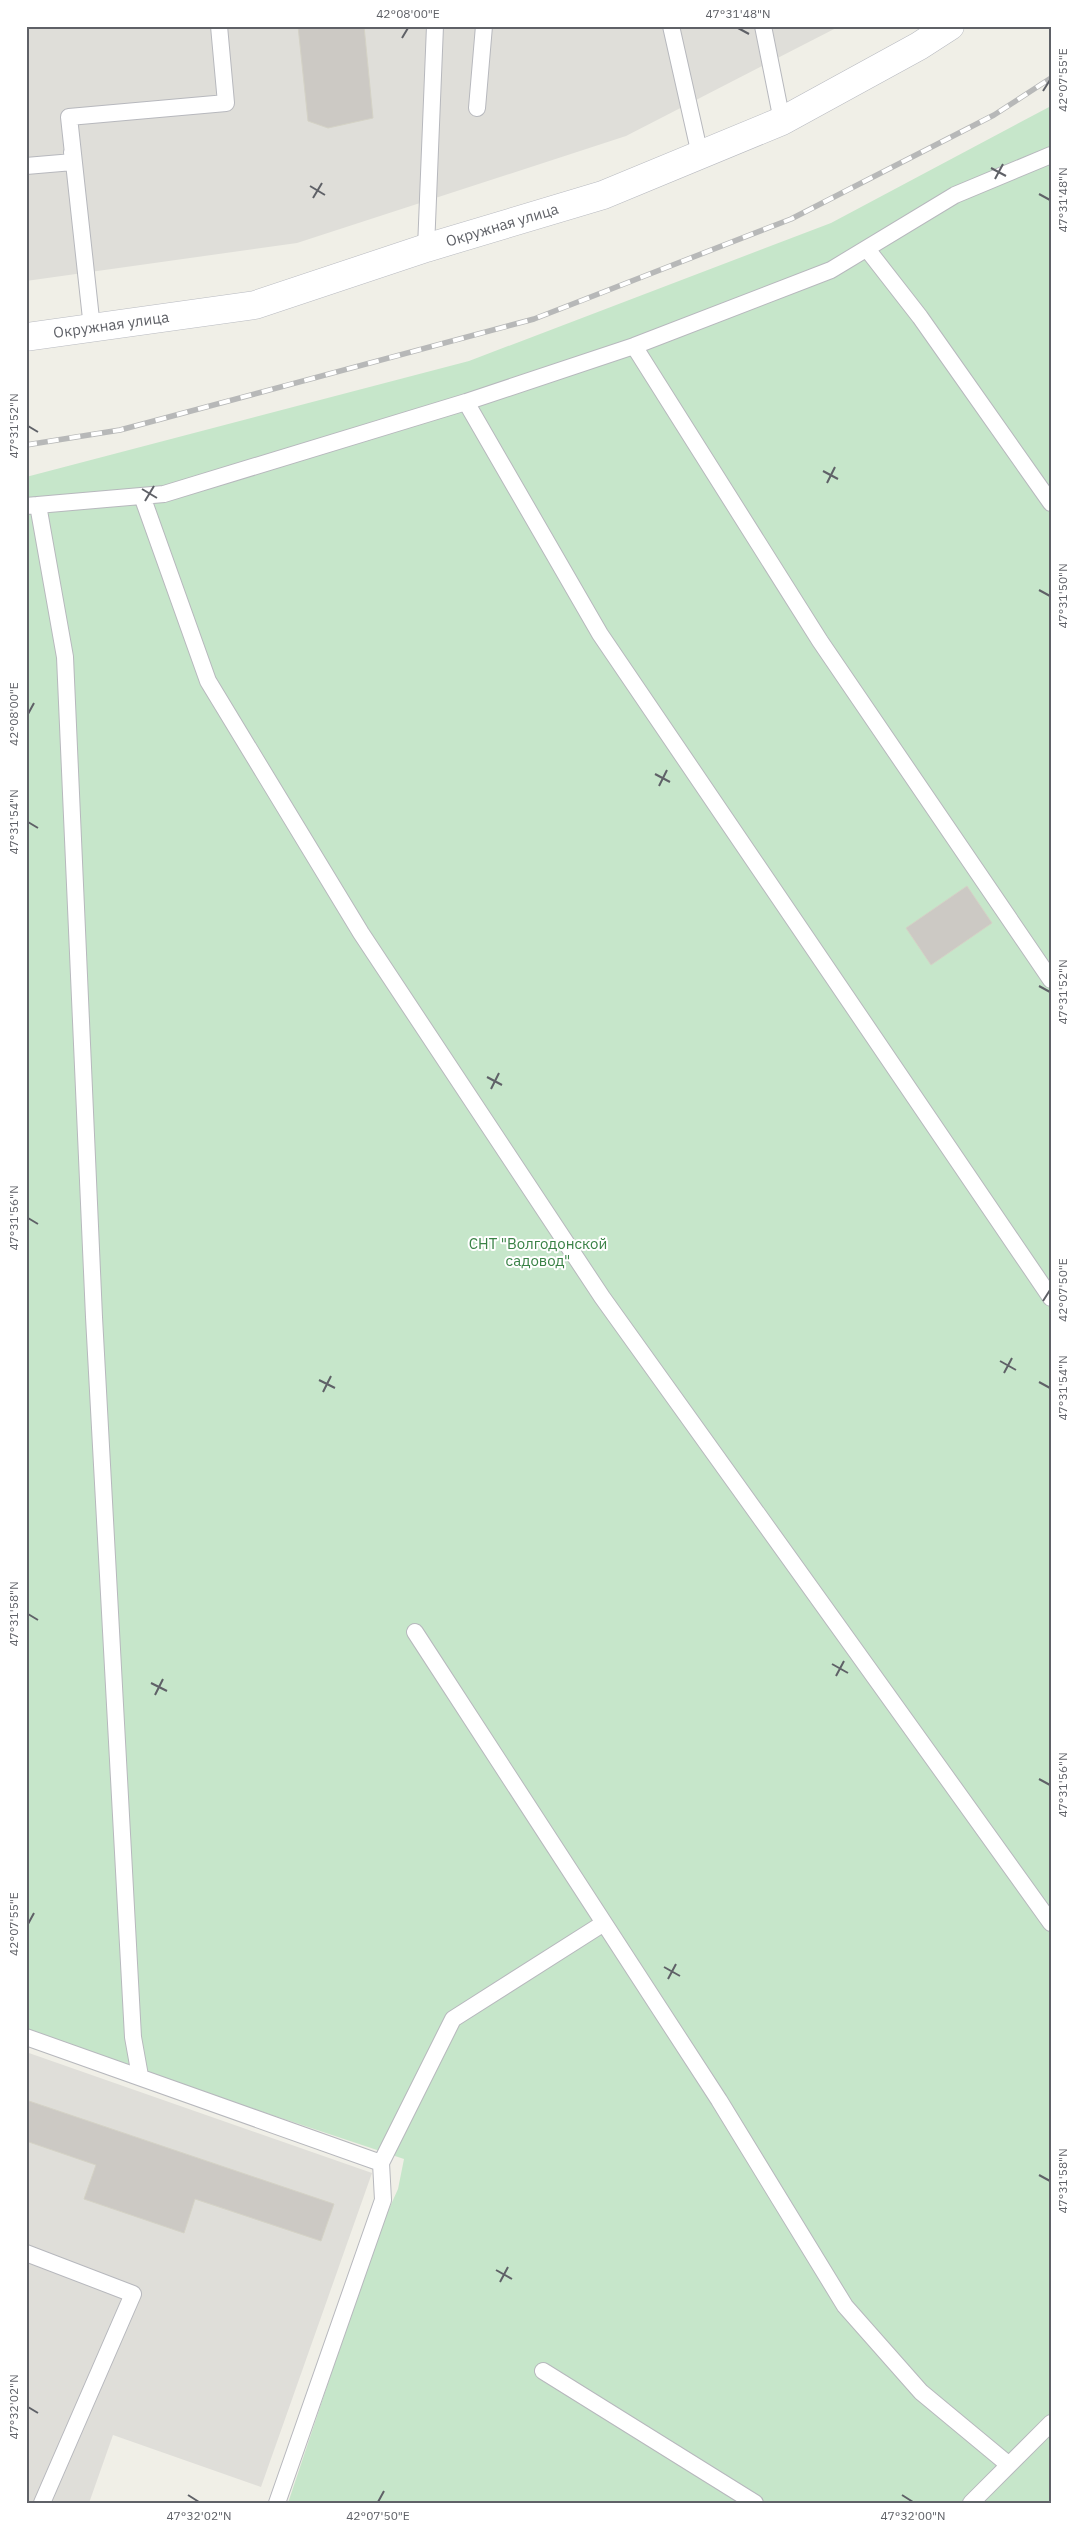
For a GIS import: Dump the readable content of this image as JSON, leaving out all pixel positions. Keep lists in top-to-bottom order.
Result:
{
  "streets": {
    "main road": ["Окружная улица"]
  },
  "parks": ["СНТ \"Волгодонской садовод\""],
  "coordinates": [
    "42°08'00\"E",
    "47°31'48\"N",
    "42°07'55\"E",
    "47°31'52\"N",
    "47°31'50\"N",
    "47°31'54\"N",
    "47°31'56\"N",
    "42°07'50\"E",
    "47°31'58\"N",
    "47°32'02\"N",
    "47°32'00\"N"
  ]
}
